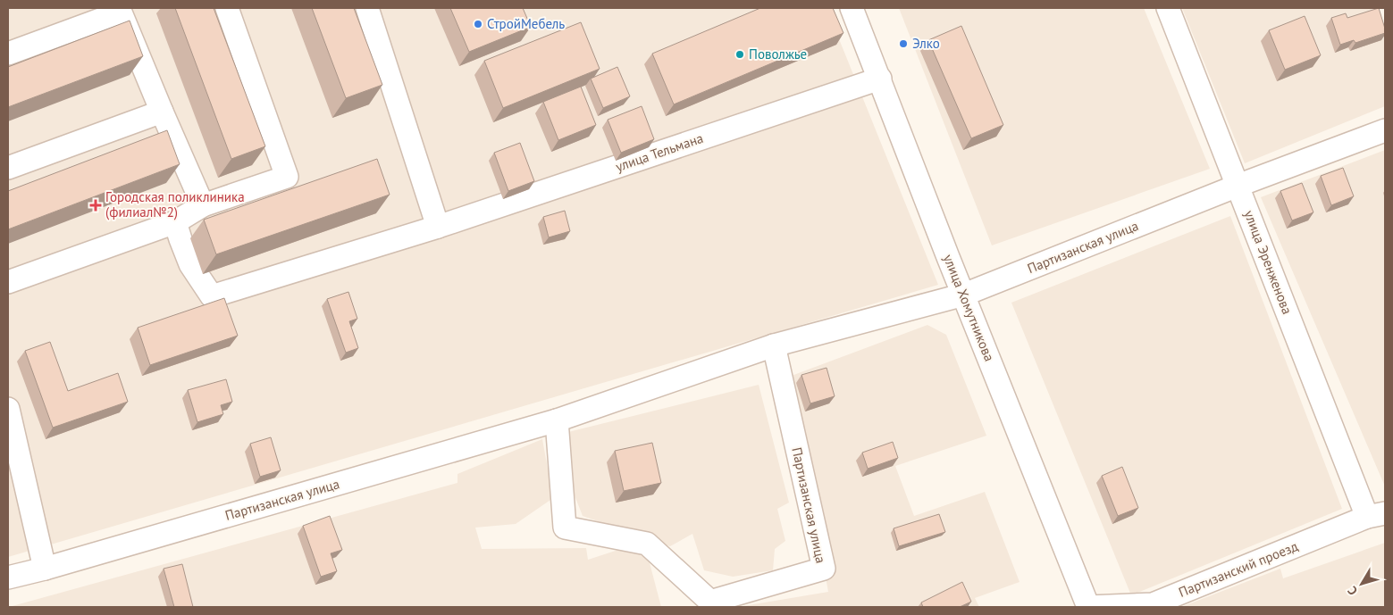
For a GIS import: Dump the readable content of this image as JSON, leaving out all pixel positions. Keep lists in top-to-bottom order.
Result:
{
  "streets": {
    "street": [
      "улица Тельмана",
      "Партизанская улица",
      "улица Эренженова",
      "улица Хомутникова",
      "Партизанский проезд"
    ]
  },
  "crossings": [
    ["улица Тельмана", "улица Хомутникова"],
    ["Партизанская улица", "улица Эренженова"],
    ["Партизанская улица", "улица Хомутникова"],
    ["улица Эренженова", "Партизанский проезд"],
    ["улица Хомутникова", "Партизанский проезд"]
  ],
  "places": {
    "other": ["СтройМебель", "Элко", "Поволжье"],
    "health": ["Городская поликлиника (филиал№2)"]
  },
  "north": "bottom left"
}
